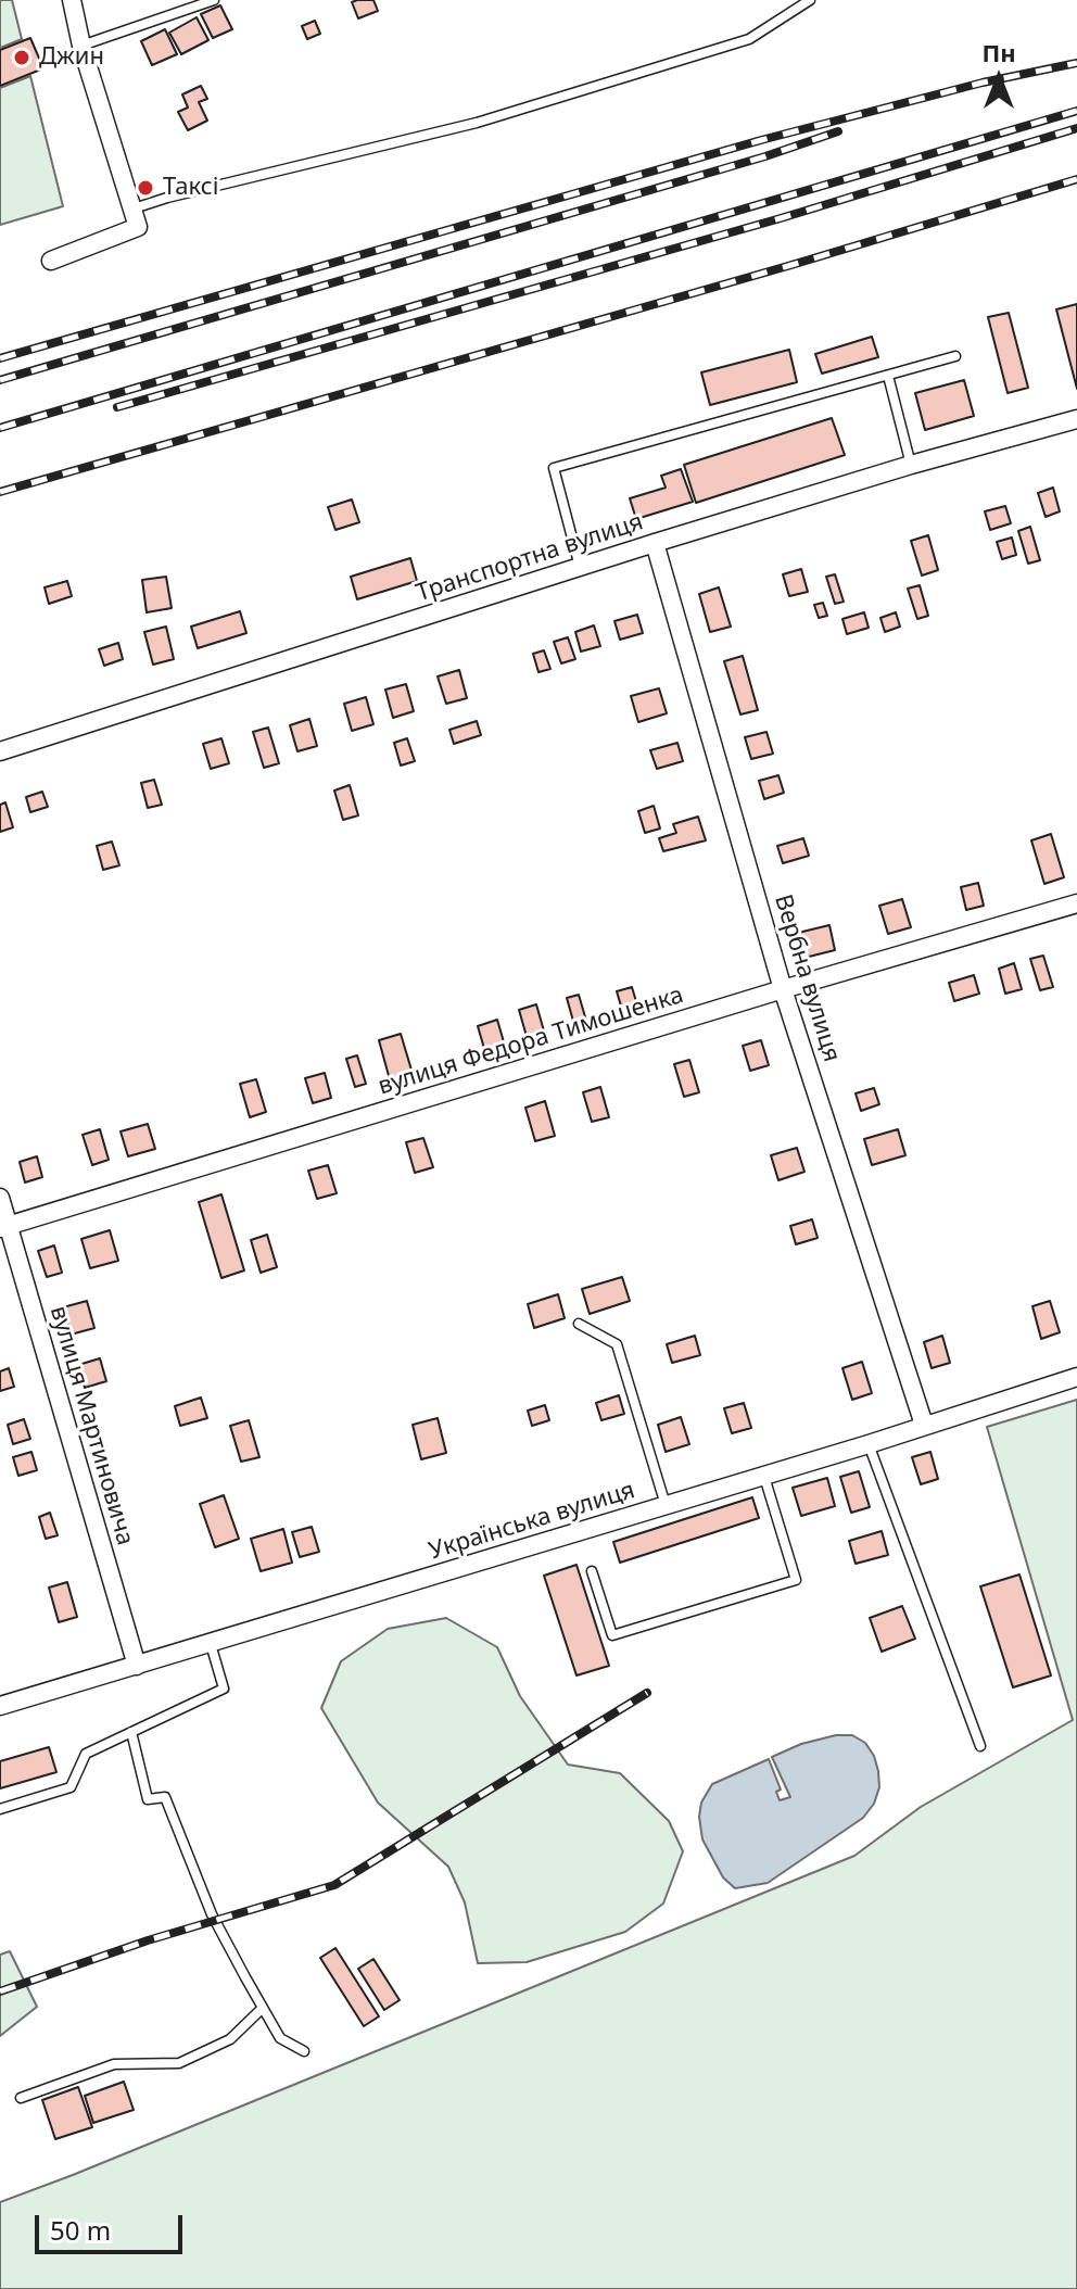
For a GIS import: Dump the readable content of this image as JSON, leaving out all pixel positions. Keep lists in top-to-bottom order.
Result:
{
  "streets": {
    "street": [
      "Транспортна вулиця",
      "Вербна вулиця",
      "вулиця Федора Тимошенка",
      "вулиця Мартиновича",
      "Українська вулиця"
    ]
  },
  "crossings": [
    ["Транспортна вулиця", "Вербна вулиця"],
    ["Вербна вулиця", "вулиця Федора Тимошенка"],
    ["Вербна вулиця", "Українська вулиця"],
    ["вулиця Федора Тимошенка", "вулиця Мартиновича"],
    ["вулиця Мартиновича", "Українська вулиця"]
  ],
  "places": ["Джин", "Таксі"],
  "scale_bar": "50 m",
  "north": "top"
}
